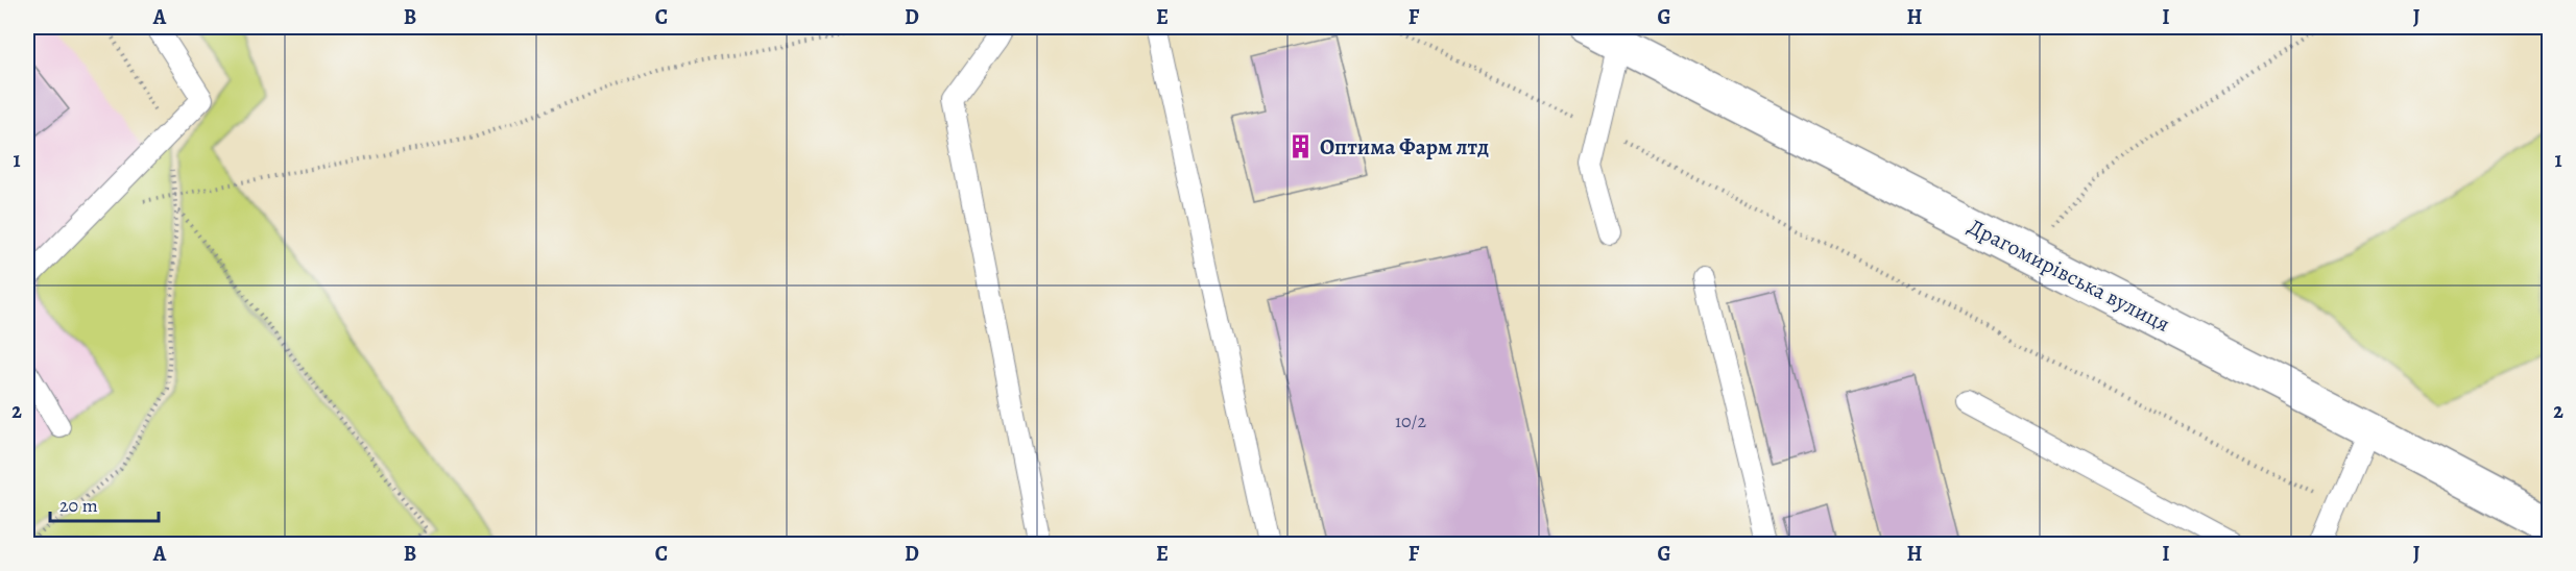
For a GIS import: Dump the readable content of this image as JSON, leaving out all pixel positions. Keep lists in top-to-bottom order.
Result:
{
  "streets": {
    "street": ["Драгомирівська вулиця"]
  },
  "places": {
    "building": ["Оптима Фарм лтд"]
  },
  "house_numbers": ["10/2"],
  "scale_bar": "20 m",
  "grid": {
    "columns": [
      "A",
      "B",
      "C",
      "D",
      "E",
      "F",
      "G",
      "H",
      "I",
      "J"
    ],
    "rows": ["1", "2"]
  }
}
